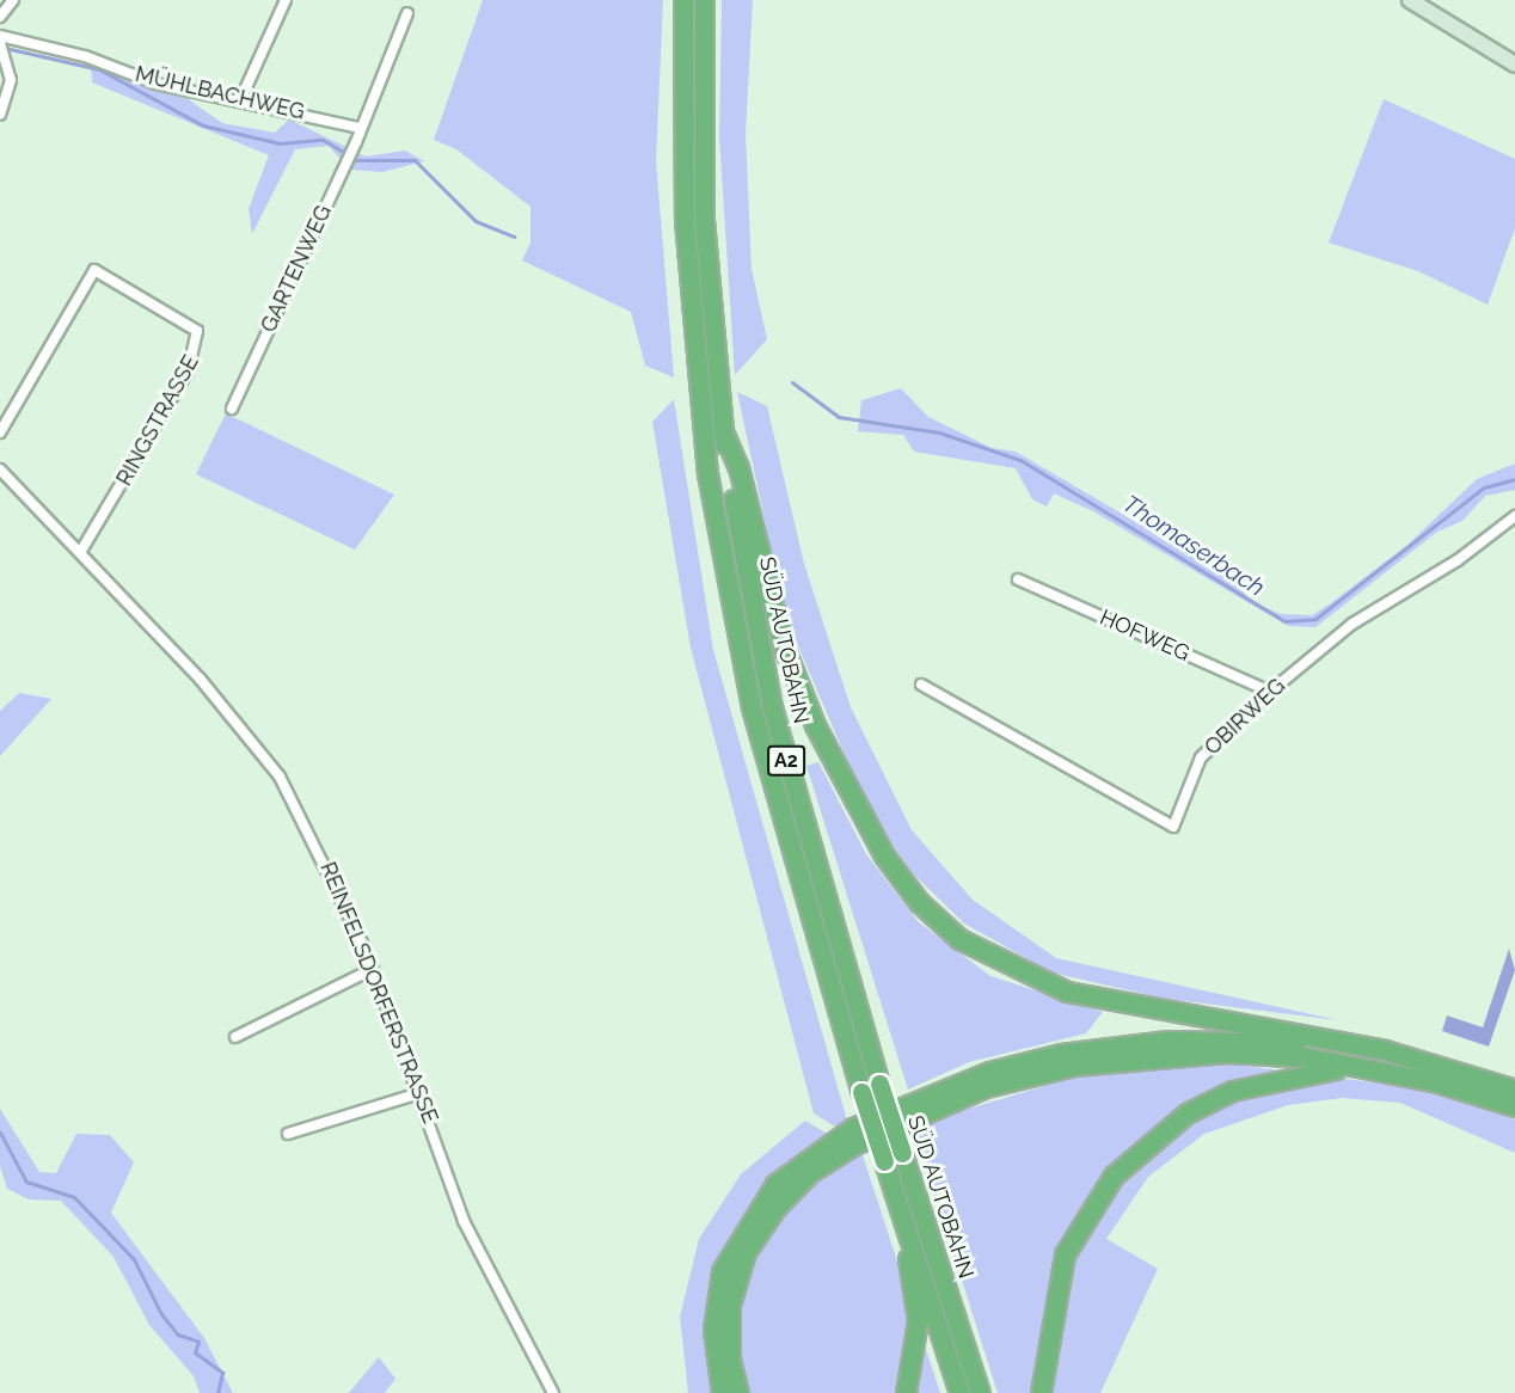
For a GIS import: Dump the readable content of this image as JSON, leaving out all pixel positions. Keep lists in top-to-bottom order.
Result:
{
  "streets": {
    "highway": ["SÜD AUTOBAHN", "A2"],
    "street": [
      "MÜHLBACHWEG",
      "GARTENWEG",
      "RINGSTRASSE",
      "HOFWEG",
      "OBIRWEG",
      "REINFELSDORFERSTRASSE"
    ]
  },
  "crossings": [
    ["MÜHLBACHWEG", "GARTENWEG"],
    ["RINGSTRASSE", "REINFELSDORFERSTRASSE"],
    ["HOFWEG", "OBIRWEG"]
  ],
  "water": ["Thomaserbach"]
}
